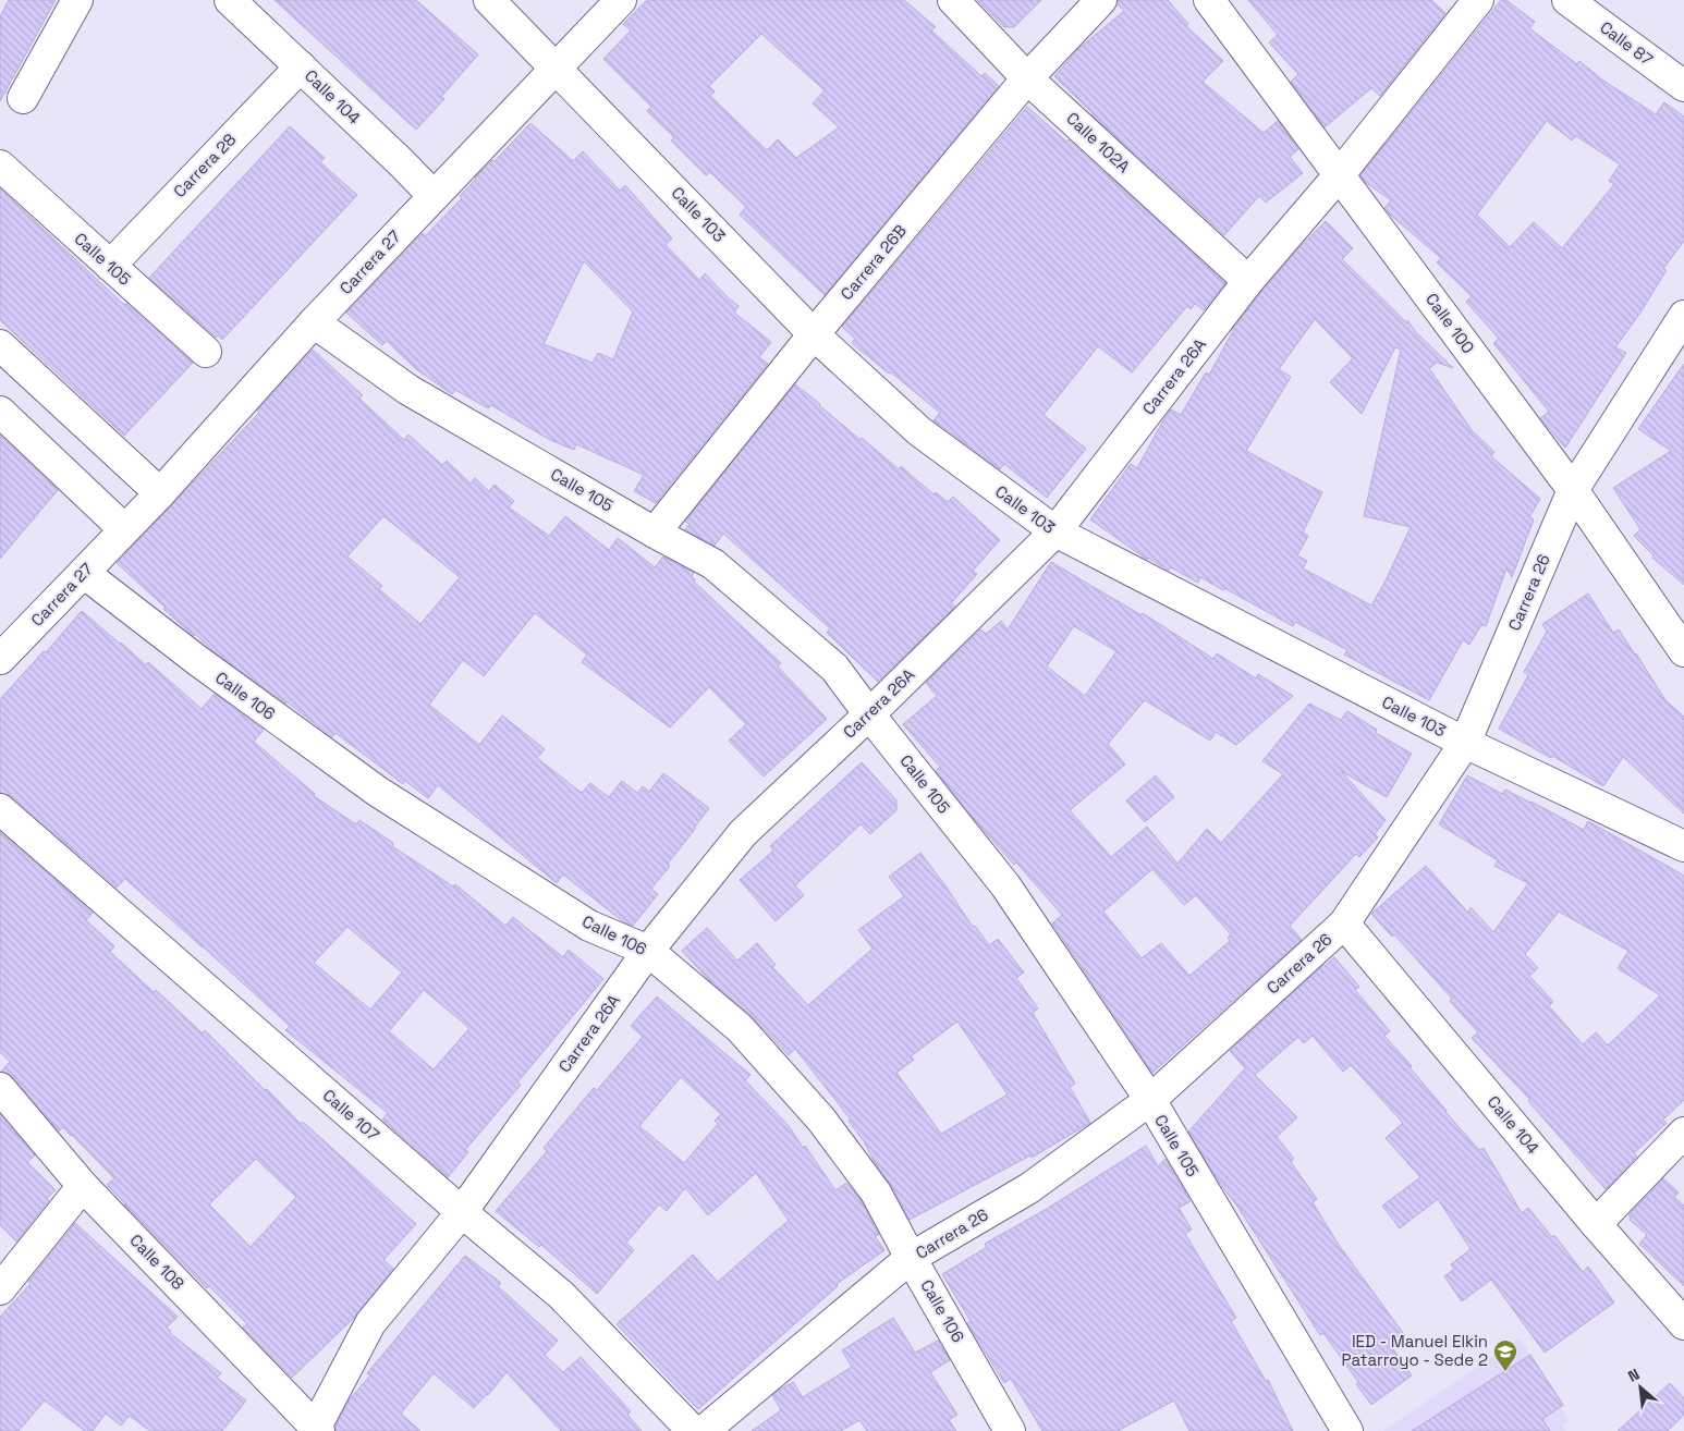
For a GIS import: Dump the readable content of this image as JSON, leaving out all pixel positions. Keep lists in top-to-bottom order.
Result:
{
  "streets": {
    "street": [
      "Calle 87",
      "Calle 104",
      "Calle 102A",
      "Carrera 28",
      "Calle 103",
      "Calle 105",
      "Carrera 27",
      "Carrera 26B",
      "Calle 100",
      "Carrera 26A",
      "Carrera 26",
      "Calle 106",
      "Calle 107",
      "Calle 108"
    ]
  },
  "crossings": [
    ["Calle 104", "Carrera 28"],
    ["Calle 104", "Carrera 27"],
    ["Calle 104", "Carrera 26"],
    ["Calle 102A", "Carrera 26B"],
    ["Calle 102A", "Carrera 26A"],
    ["Carrera 28", "Calle 105"],
    ["Calle 103", "Carrera 27"],
    ["Calle 103", "Carrera 26B"],
    ["Calle 103", "Carrera 26A"],
    ["Calle 103", "Carrera 26"],
    ["Calle 105", "Carrera 27"],
    ["Calle 105", "Carrera 26B"],
    ["Calle 105", "Carrera 26A"],
    ["Calle 105", "Carrera 26"],
    ["Carrera 27", "Calle 106"],
    ["Calle 100", "Carrera 26A"],
    ["Calle 100", "Carrera 26"],
    ["Carrera 26A", "Calle 106"],
    ["Carrera 26A", "Calle 107"],
    ["Carrera 26A", "Calle 108"],
    ["Carrera 26", "Calle 106"]
  ],
  "places": {
    "school or university": ["IED - Manuel Elkin Patarroyo - Sede 2"]
  },
  "north": "top left"
}
